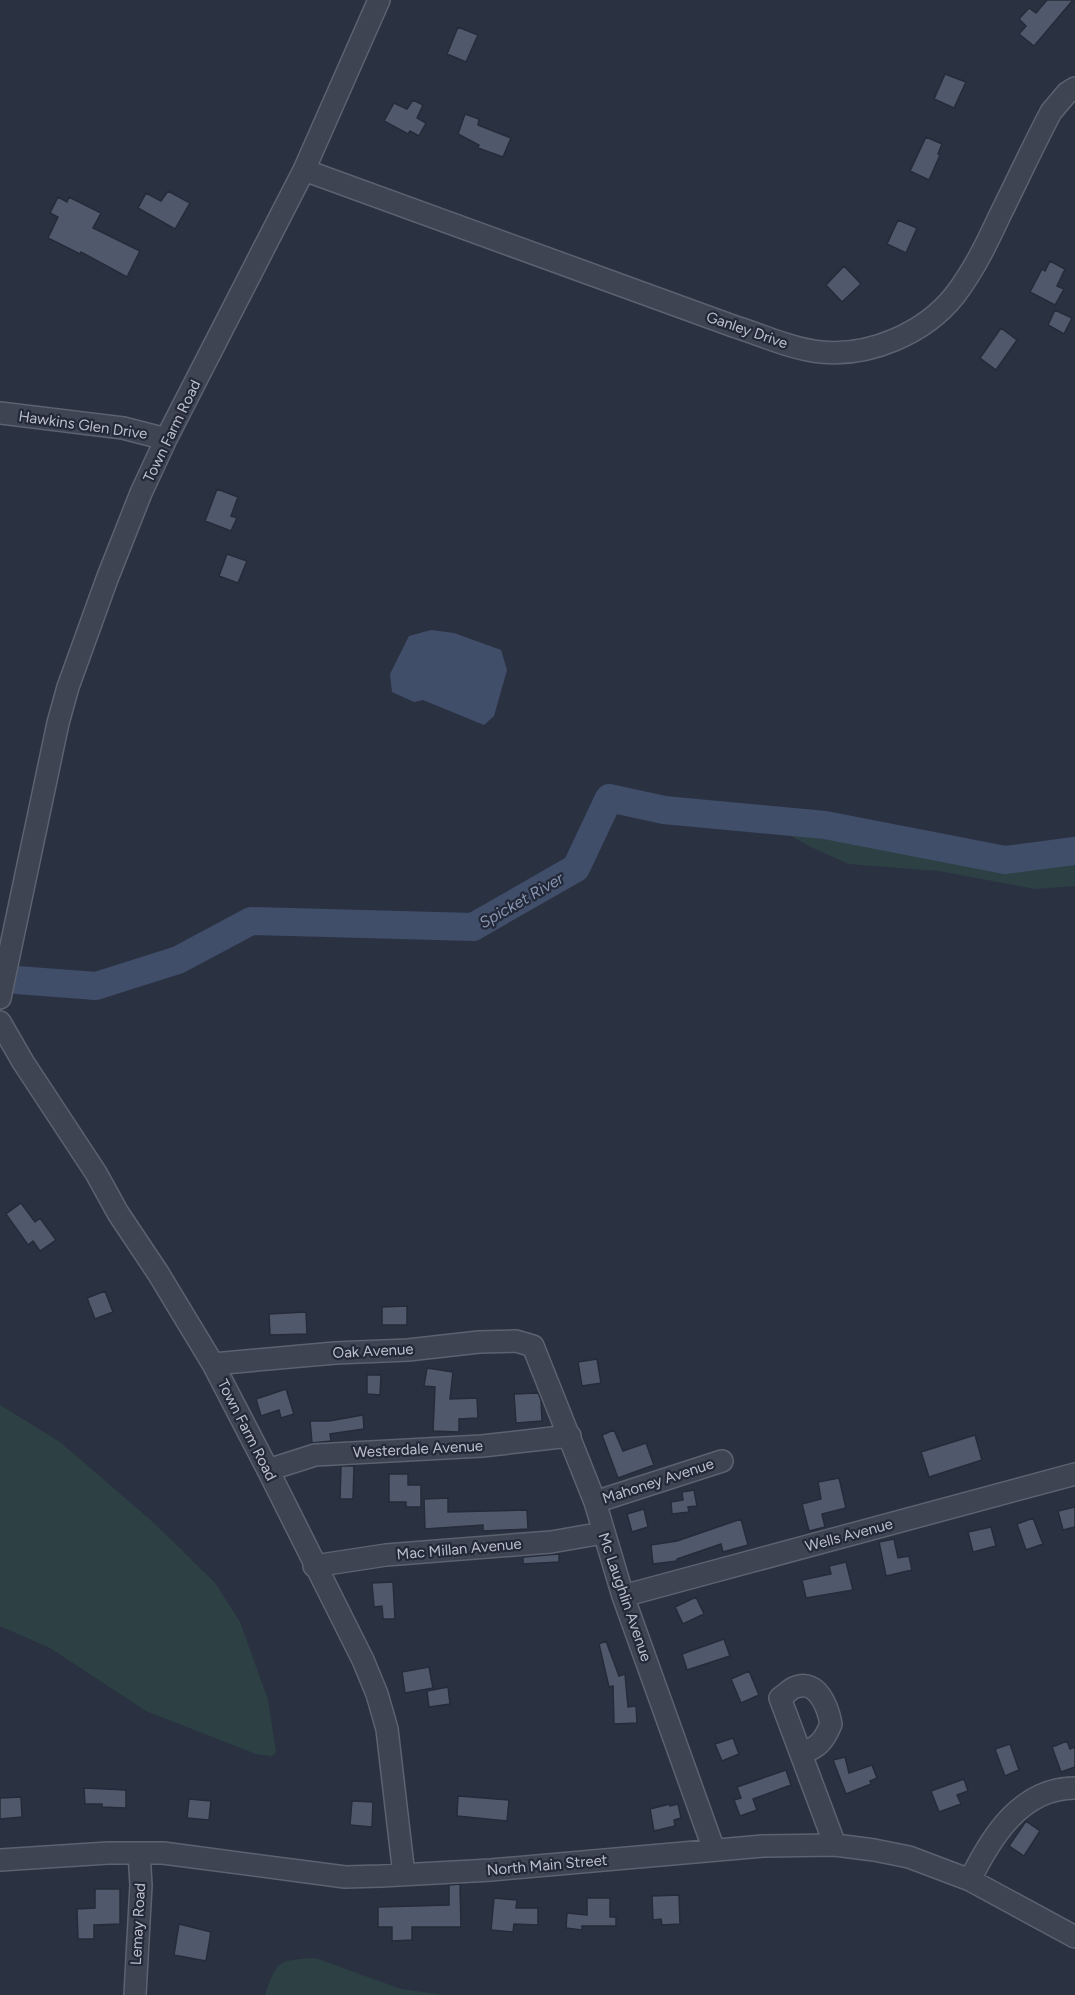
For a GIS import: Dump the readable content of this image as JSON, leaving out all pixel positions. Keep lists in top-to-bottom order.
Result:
{
  "streets": {
    "street": [
      "Ganley Drive",
      "Hawkins Glen Drive",
      "Town Farm Road",
      "Oak Avenue",
      "Westerdale Avenue",
      "Mahoney Avenue",
      "Wells Avenue",
      "Mac Millan Avenue",
      "Mc Laughlin Avenue",
      "North Main Street",
      "Lemay Road"
    ]
  },
  "crossings": [
    ["Ganley Drive", "Town Farm Road"],
    ["Hawkins Glen Drive", "Town Farm Road"],
    ["Town Farm Road", "Oak Avenue"],
    ["Town Farm Road", "Westerdale Avenue"],
    ["Town Farm Road", "Mac Millan Avenue"],
    ["Town Farm Road", "North Main Street"],
    ["Oak Avenue", "Mc Laughlin Avenue"],
    ["Westerdale Avenue", "Mc Laughlin Avenue"],
    ["Mahoney Avenue", "Mc Laughlin Avenue"],
    ["Wells Avenue", "Mc Laughlin Avenue"],
    ["Mac Millan Avenue", "Mc Laughlin Avenue"],
    ["Mc Laughlin Avenue", "North Main Street"],
    ["North Main Street", "Lemay Road"]
  ],
  "water": ["Spicket River"]
}
